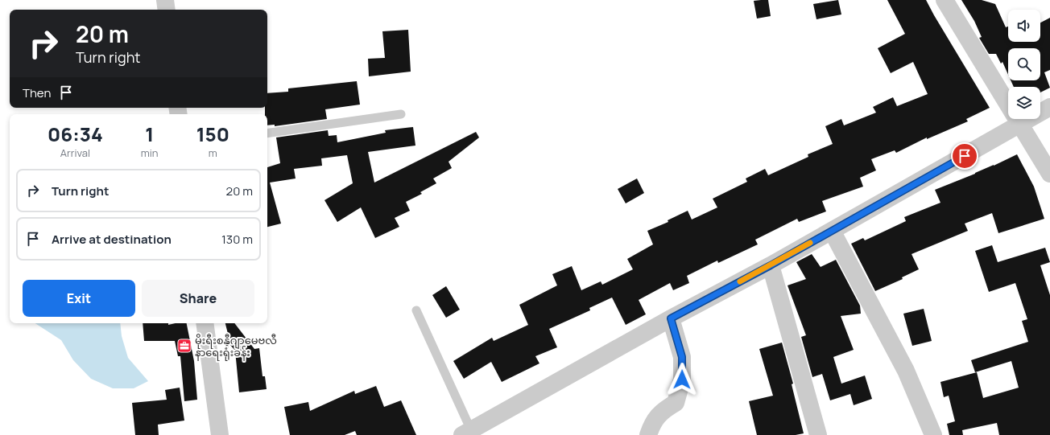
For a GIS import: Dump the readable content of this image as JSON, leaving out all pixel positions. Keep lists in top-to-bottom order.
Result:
{
  "places": {
    "office": ["မိုးရီးစန္နီဂျာမေဗလီ နာရေးရုံးခန်း"]
  },
  "page": {
    "turn": ["20 m", "Turn right"],
    "then": "Then",
    "eta": [
      "06:34",
      "Arrival",
      "1",
      "min",
      "150",
      "m"
    ],
    "list": [
      {
        "name": "Turn right",
        "value": "20 m"
      },
      {
        "name": "Arrive at destination",
        "value": "130 m"
      }
    ],
    "buttons": ["Exit", "Share"]
  }
}
